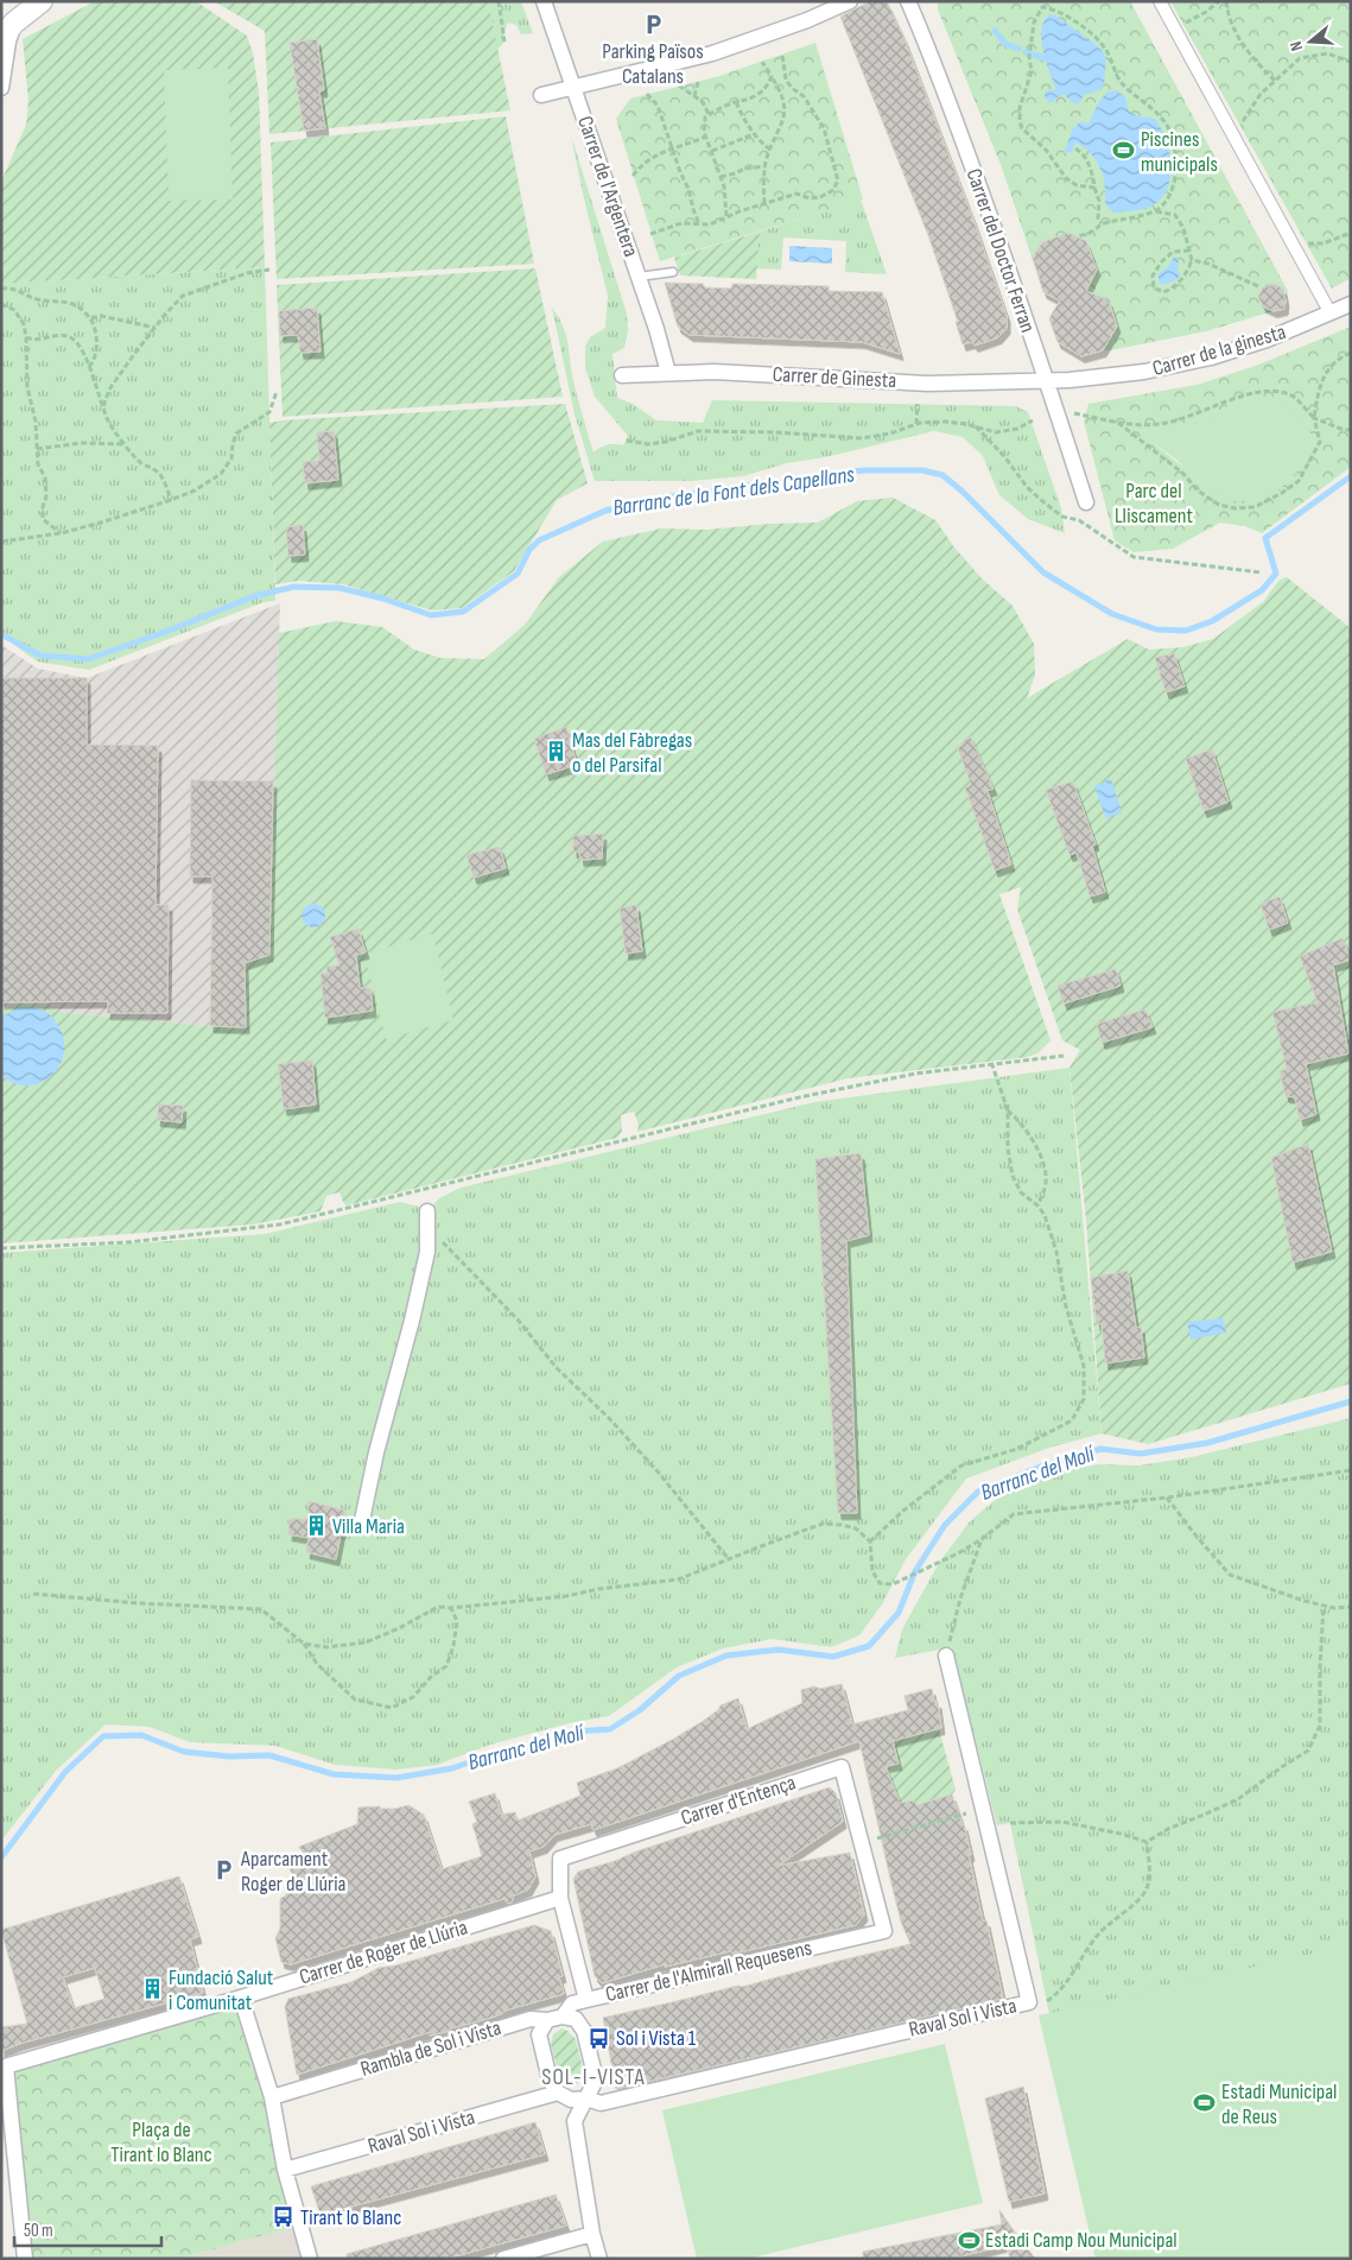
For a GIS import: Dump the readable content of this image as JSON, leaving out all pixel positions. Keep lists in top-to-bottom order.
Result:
{
  "streets": {
    "street": [
      "Carrer de l'Argentera",
      "Carrer del Doctor Ferran",
      "Carrer de la ginesta",
      "Carrer de Ginesta",
      "Carrer d'Entença",
      "Carrer de Roger de Llúria",
      "Carrer de l'Almirall Requesens",
      "Raval Sol i Vista",
      "Rambla de Sol i Vista"
    ]
  },
  "crossings": [
    ["Carrer de l'Argentera", "Carrer de Ginesta"],
    ["Carrer del Doctor Ferran", "Carrer de la ginesta"],
    ["Carrer del Doctor Ferran", "Carrer de Ginesta"],
    ["Carrer de la ginesta", "Carrer de Ginesta"],
    ["Carrer d'Entença", "Carrer de l'Almirall Requesens"],
    ["Carrer de Roger de Llúria", "Carrer de l'Almirall Requesens"],
    ["Carrer de l'Almirall Requesens", "Rambla de Sol i Vista"]
  ],
  "districts": ["SOL-I-VISTA"],
  "water": ["Barranc de la Font dels Capellans", "Barranc del Molí"],
  "parks": ["Parc del Lliscament", "Plaça de Tirant lo Blanc"],
  "places": {
    "parking": ["Parking Països Catalans", "Aparcament Roger de Llúria"],
    "sports": ["Piscines municipals", "Estadi Municipal de Reus", "Estadi Camp Nou Municipal"],
    "building": ["Mas del Fàbregas o del Parsifal", "Villa Maria", "Fundació Salut i Comunitat"],
    "bus stop": ["Sol i Vista 1", "Tirant lo Blanc"]
  },
  "scale_bar": "50 m",
  "north": "left"
}
